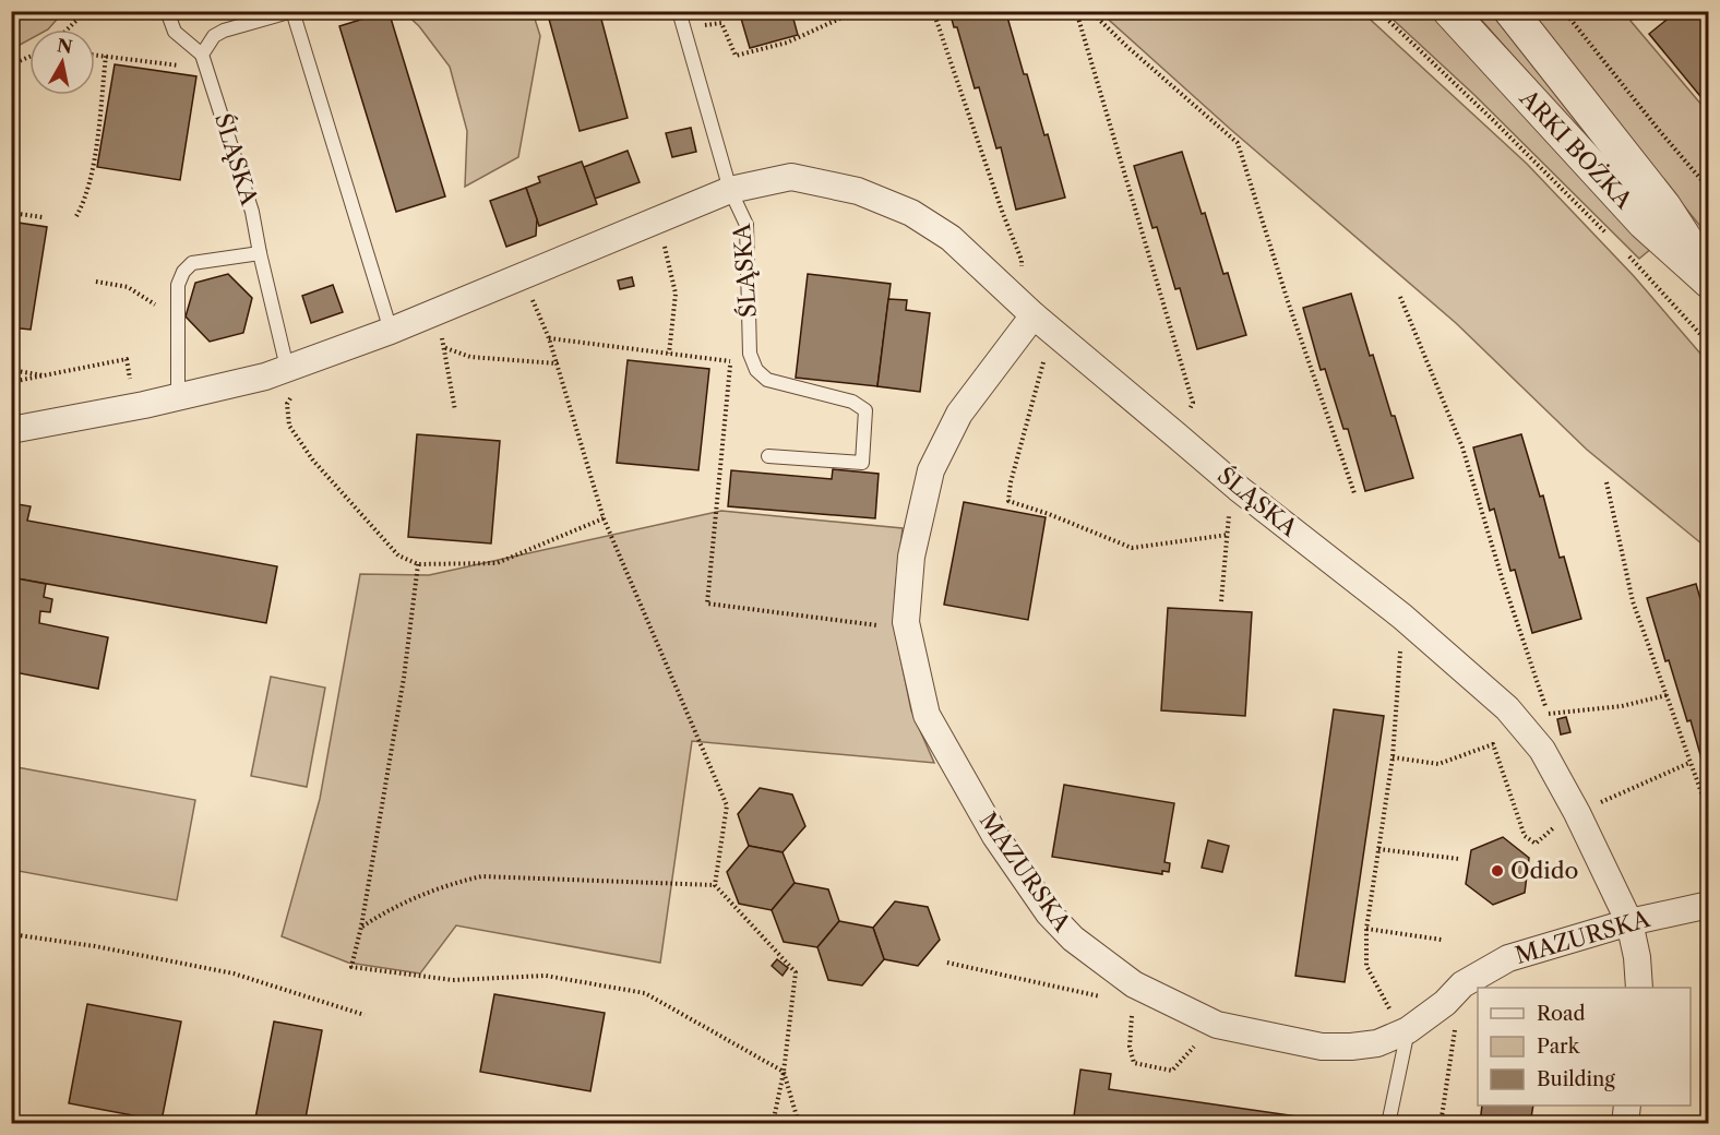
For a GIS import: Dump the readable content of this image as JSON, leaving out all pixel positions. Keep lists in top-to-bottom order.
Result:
{
  "streets": {
    "street": ["ARKI BOŻKA", "ŚLĄSKA", "MAZURSKA"]
  },
  "crossings": [
    ["ŚLĄSKA", "MAZURSKA"]
  ],
  "places": ["Odido"],
  "legend": ["Road", "Park", "Building"],
  "north": "top"
}
